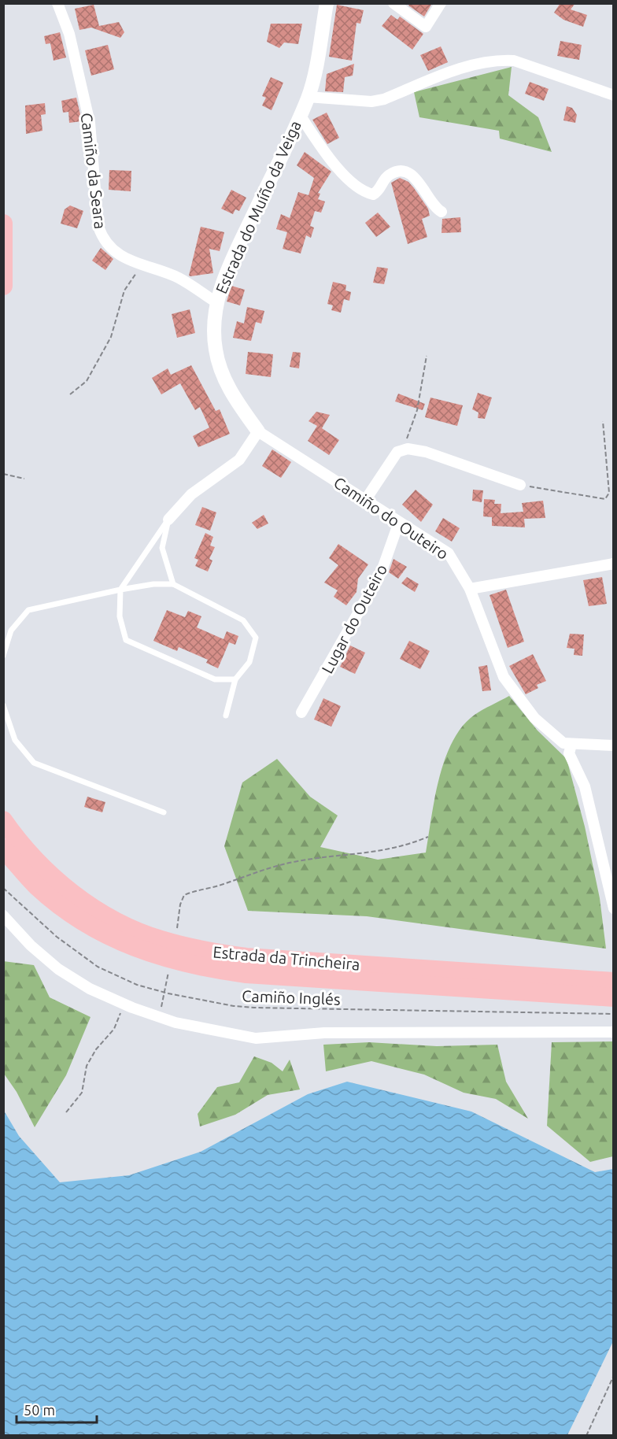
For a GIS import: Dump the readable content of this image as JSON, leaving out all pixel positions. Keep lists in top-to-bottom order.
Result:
{
  "streets": {
    "highway": ["Estrada da Trincheira"],
    "street": [
      "Camiño da Seara",
      "Estrada do Muíño da Veiga",
      "Camiño do Outeiro",
      "Lugar do Outeiro"
    ],
    "path": ["Camiño Inglés"]
  },
  "crossings": [
    ["Camiño da Seara", "Estrada do Muíño da Veiga"],
    ["Estrada do Muíño da Veiga", "Camiño do Outeiro"],
    ["Camiño do Outeiro", "Lugar do Outeiro"]
  ],
  "scale_bar": "50 m"
}
